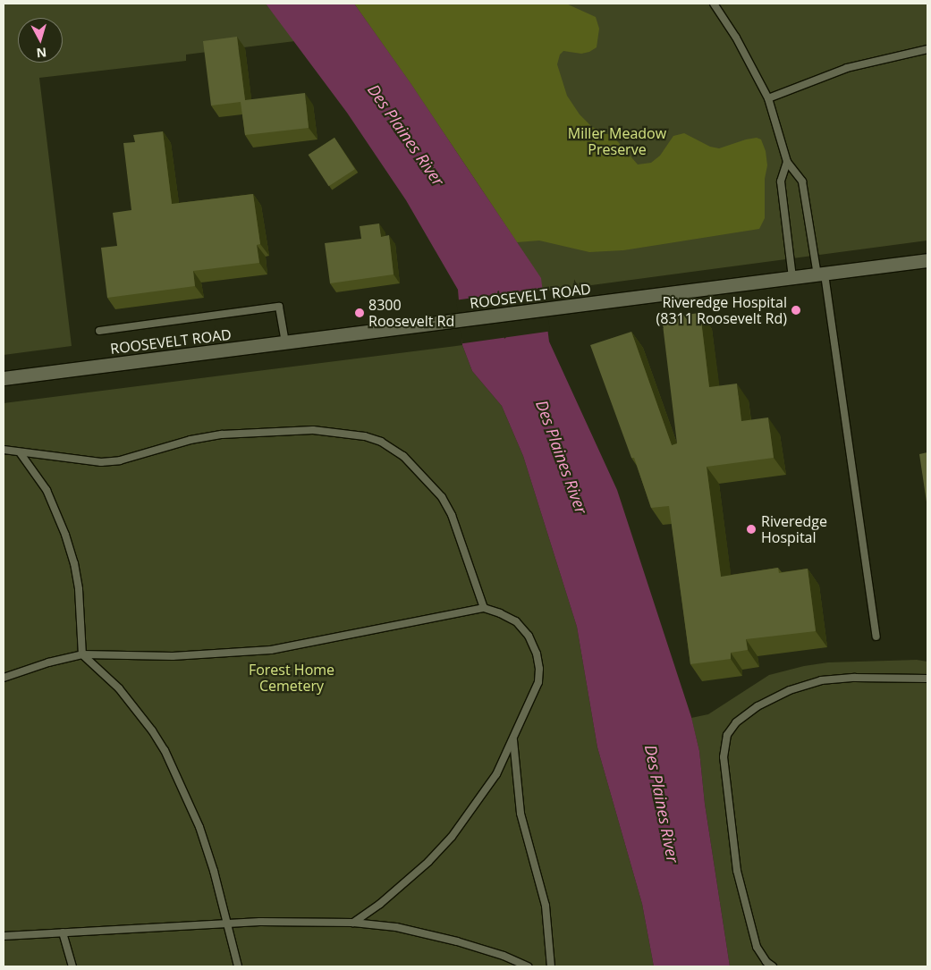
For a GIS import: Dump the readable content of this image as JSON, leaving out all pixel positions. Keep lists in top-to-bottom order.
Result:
{
  "streets": {
    "main road": ["ROOSEVELT ROAD"]
  },
  "water": ["Des Plaines River"],
  "parks": ["Miller Meadow Preserve", "Forest Home Cemetery"],
  "places": ["Riveredge Hospital (8311 Roosevelt Rd)", "8300 Roosevelt Rd", "Riveredge Hospital"],
  "north": "bottom"
}
